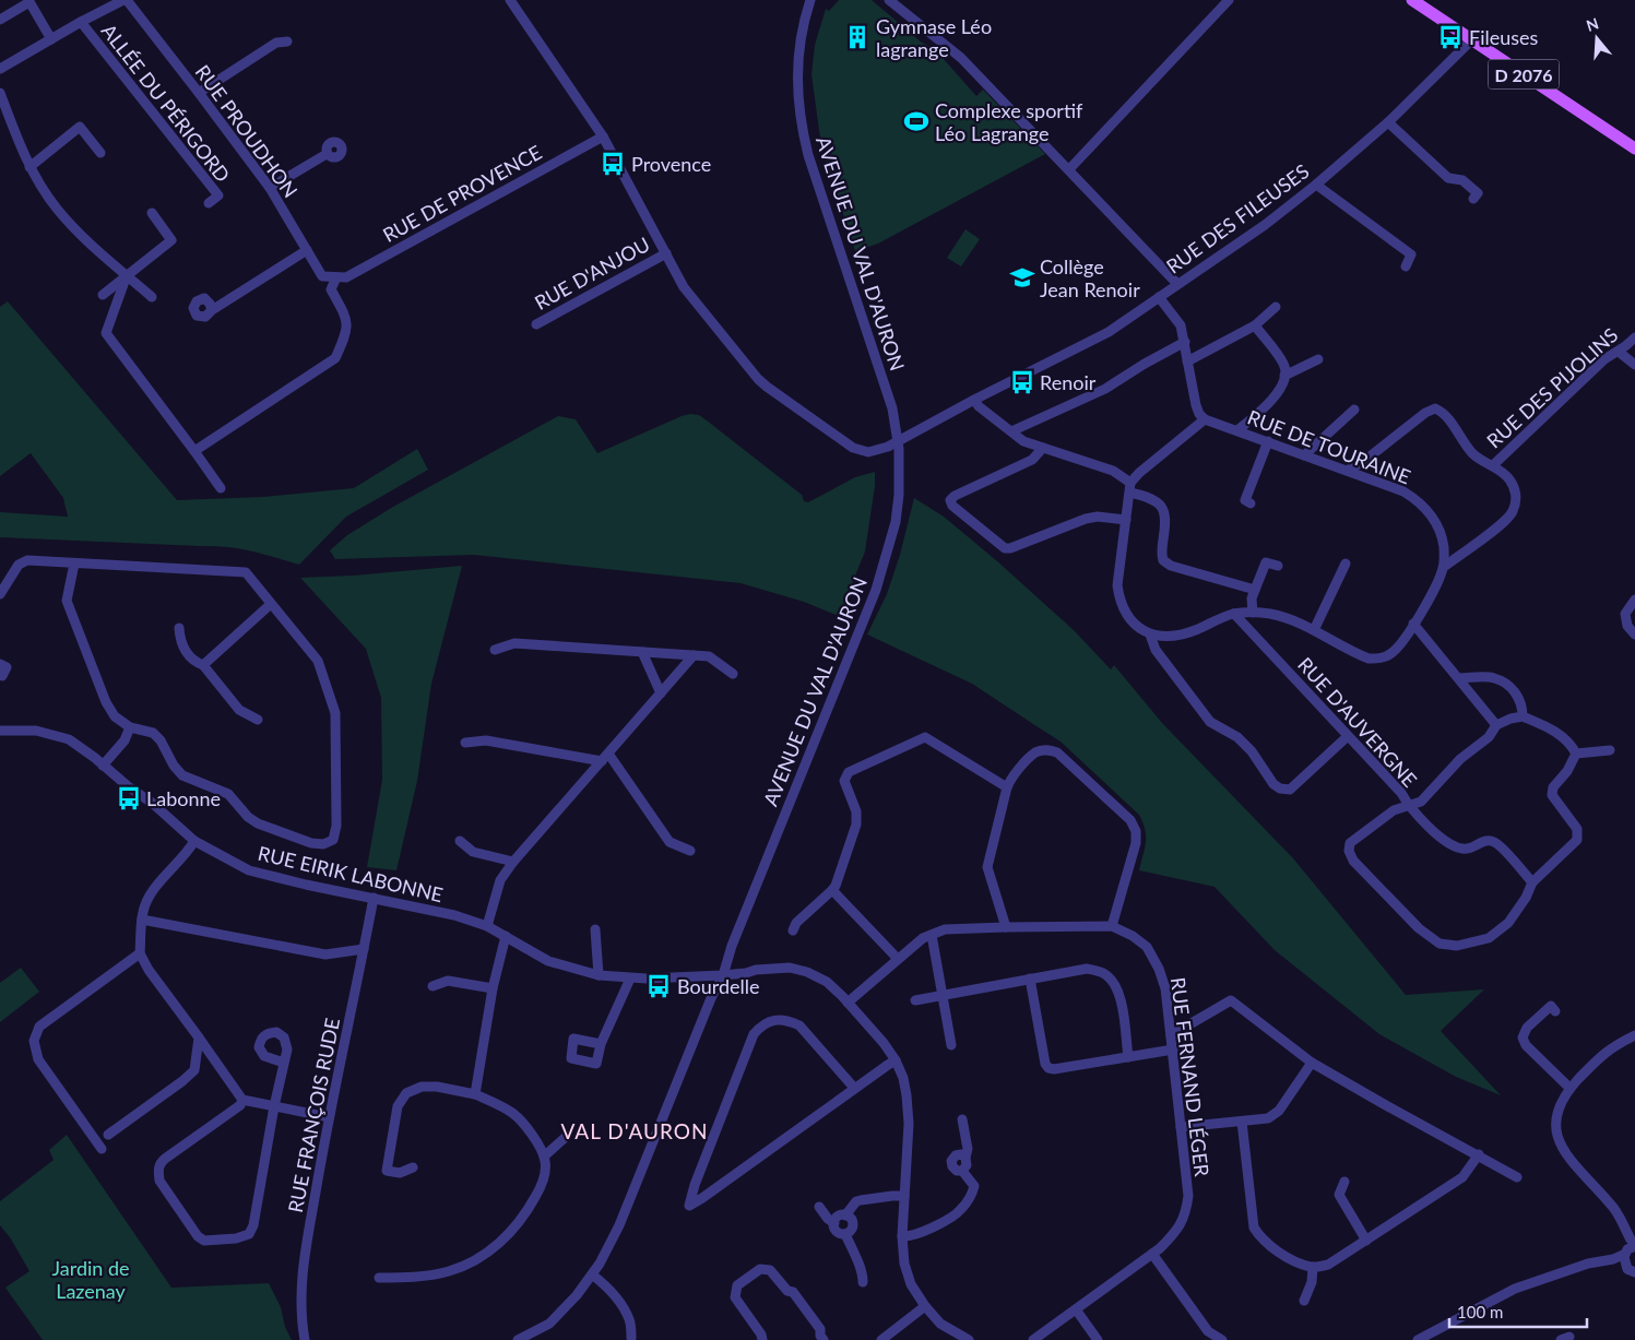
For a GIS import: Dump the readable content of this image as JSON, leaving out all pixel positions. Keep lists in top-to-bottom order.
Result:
{
  "streets": {
    "main road": ["D 2076"],
    "street": [
      "ALLÉE DU PÉRIGORD",
      "RUE PROUDHON",
      "RUE DE PROVENCE",
      "RUE DES FILEUSES",
      "AVENUE DU VAL D'AURON",
      "RUE D'ANJOU",
      "RUE DES PIJOLINS",
      "RUE DE TOURAINE",
      "RUE D'AUVERGNE",
      "RUE EIRIK LABONNE",
      "RUE FERNAND LÉGER",
      "RUE FRANÇOIS RUDE"
    ]
  },
  "crossings": [
    ["D 2076", "RUE DES FILEUSES"],
    ["RUE PROUDHON", "RUE DE PROVENCE"],
    ["RUE DE PROVENCE", "RUE DES FILEUSES"],
    ["RUE DES FILEUSES", "AVENUE DU VAL D'AURON"],
    ["RUE DES FILEUSES", "RUE D'ANJOU"],
    ["AVENUE DU VAL D'AURON", "RUE EIRIK LABONNE"],
    ["RUE DE TOURAINE", "RUE D'AUVERGNE"],
    ["RUE EIRIK LABONNE", "RUE FERNAND LÉGER"],
    ["RUE EIRIK LABONNE", "RUE FRANÇOIS RUDE"]
  ],
  "districts": ["VAL D'AURON"],
  "parks": ["Jardin de Lazenay"],
  "places": {
    "building": ["Gymnase Léo lagrange"],
    "bus stop": [
      "Fileuses",
      "Provence",
      "Renoir",
      "Labonne",
      "Bourdelle"
    ],
    "sports": ["Complexe sportif Léo Lagrange"],
    "school or university": ["Collège Jean Renoir"]
  },
  "scale_bar": "100 m",
  "north": "top"
}
